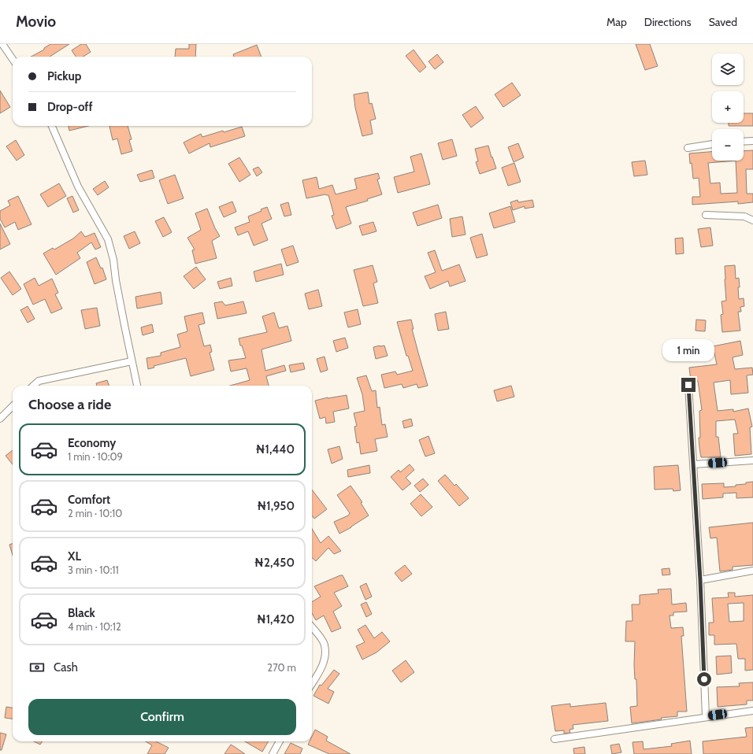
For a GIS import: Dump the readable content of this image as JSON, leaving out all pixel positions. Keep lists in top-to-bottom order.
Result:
{
  "page": {
    "header": "Movio",
    "nav": ["Map", "Directions", "Saved"],
    "map_buttons": ["+", "−"],
    "banner": ["Pickup", "Drop-off"],
    "bubble": "1 min",
    "heading": "Choose a ride",
    "list": [
      {
        "name": "Economy",
        "note": "1 min · 10:09",
        "value": "₦1,440"
      },
      {
        "name": "Comfort",
        "note": "2 min · 10:10",
        "value": "₦1,950"
      },
      {
        "name": "XL",
        "note": "3 min · 10:11",
        "value": "₦2,450"
      },
      {
        "name": "Black",
        "note": "4 min · 10:12",
        "value": "₦1,420"
      }
    ],
    "pay": ["Cash", "270 m"],
    "buttons": "Confirm"
  }
}
